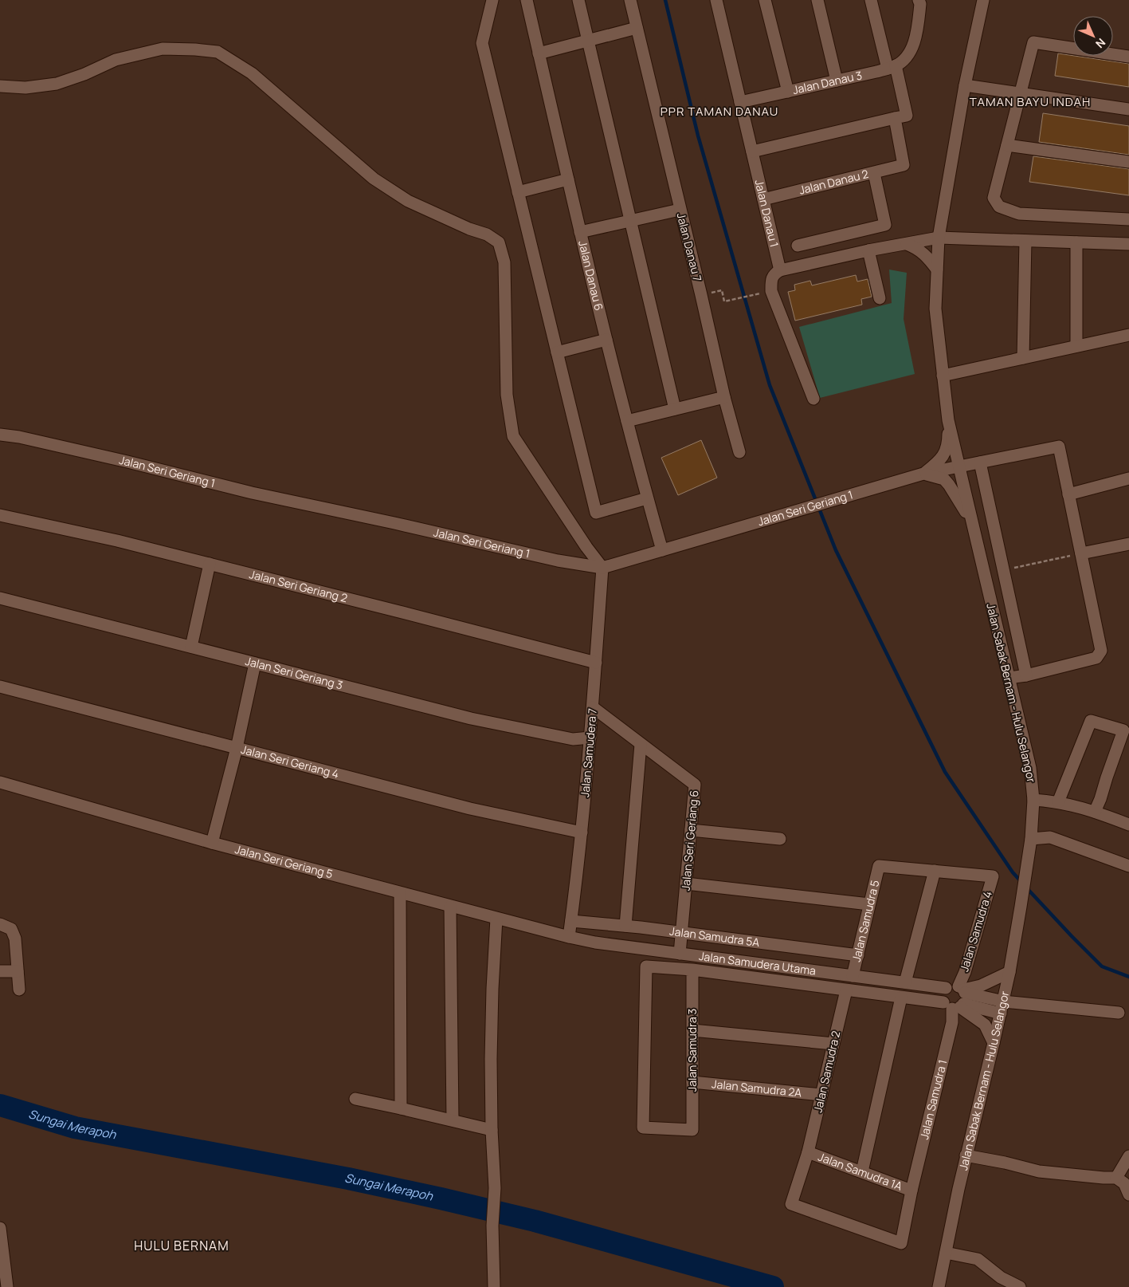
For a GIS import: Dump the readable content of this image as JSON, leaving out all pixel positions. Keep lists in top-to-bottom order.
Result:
{
  "streets": {
    "street": [
      "Jalan Danau 3",
      "Jalan Danau 2",
      "Jalan Danau 1",
      "Jalan Danau 7",
      "Jalan Danau 6",
      "Jalan Seri Geriang 1",
      "Jalan Seri Geriang 2",
      "Jalan Seri Geriang 3",
      "Jalan Sabak Bernam - Hulu Selangor",
      "Jalan Samudera 7",
      "Jalan Seri Geriang 4",
      "Jalan Seri Geriang 6",
      "Jalan Seri Geriang 5",
      "Jalan Samudra 5",
      "Jalan Samudra 4",
      "Jalan Samudra 5A",
      "Jalan Samudera Utama",
      "Jalan Samudra 3",
      "Jalan Samudra 2",
      "Jalan Samudra 2A",
      "Jalan Samudra 1",
      "Jalan Samudra 1A"
    ]
  },
  "crossings": [
    ["Jalan Danau 3", "Jalan Danau 1"],
    ["Jalan Danau 2", "Jalan Danau 1"],
    ["Jalan Danau 6", "Jalan Seri Geriang 1"],
    ["Jalan Seri Geriang 1", "Jalan Samudera 7"],
    ["Jalan Seri Geriang 2", "Jalan Samudera 7"],
    ["Jalan Seri Geriang 3", "Jalan Samudera 7"],
    ["Jalan Sabak Bernam - Hulu Selangor", "Jalan Samudera Utama"],
    ["Jalan Samudera 7", "Jalan Seri Geriang 4"],
    ["Jalan Samudera 7", "Jalan Seri Geriang 6"],
    ["Jalan Samudera 7", "Jalan Seri Geriang 5"],
    ["Jalan Samudera 7", "Jalan Samudra 5A"],
    ["Jalan Samudera 7", "Jalan Samudera Utama"],
    ["Jalan Seri Geriang 6", "Jalan Samudra 5A"],
    ["Jalan Seri Geriang 6", "Jalan Samudera Utama"],
    ["Jalan Seri Geriang 5", "Jalan Samudera Utama"],
    ["Jalan Samudra 5", "Jalan Samudra 4"],
    ["Jalan Samudra 5", "Jalan Samudra 5A"],
    ["Jalan Samudra 5", "Jalan Samudera Utama"],
    ["Jalan Samudra 4", "Jalan Samudera Utama"],
    ["Jalan Samudra 4", "Jalan Samudra 1"],
    ["Jalan Samudera Utama", "Jalan Samudra 3"],
    ["Jalan Samudera Utama", "Jalan Samudra 2"],
    ["Jalan Samudera Utama", "Jalan Samudra 1"],
    ["Jalan Samudra 3", "Jalan Samudra 2A"],
    ["Jalan Samudra 2", "Jalan Samudra 2A"],
    ["Jalan Samudra 2", "Jalan Samudra 1"],
    ["Jalan Samudra 2", "Jalan Samudra 1A"],
    ["Jalan Samudra 1", "Jalan Samudra 1A"]
  ],
  "districts": ["TAMAN BAYU INDAH", "PPR TAMAN DANAU", "HULU BERNAM"],
  "water": ["Sungai Merapoh"],
  "north": "bottom right"
}
